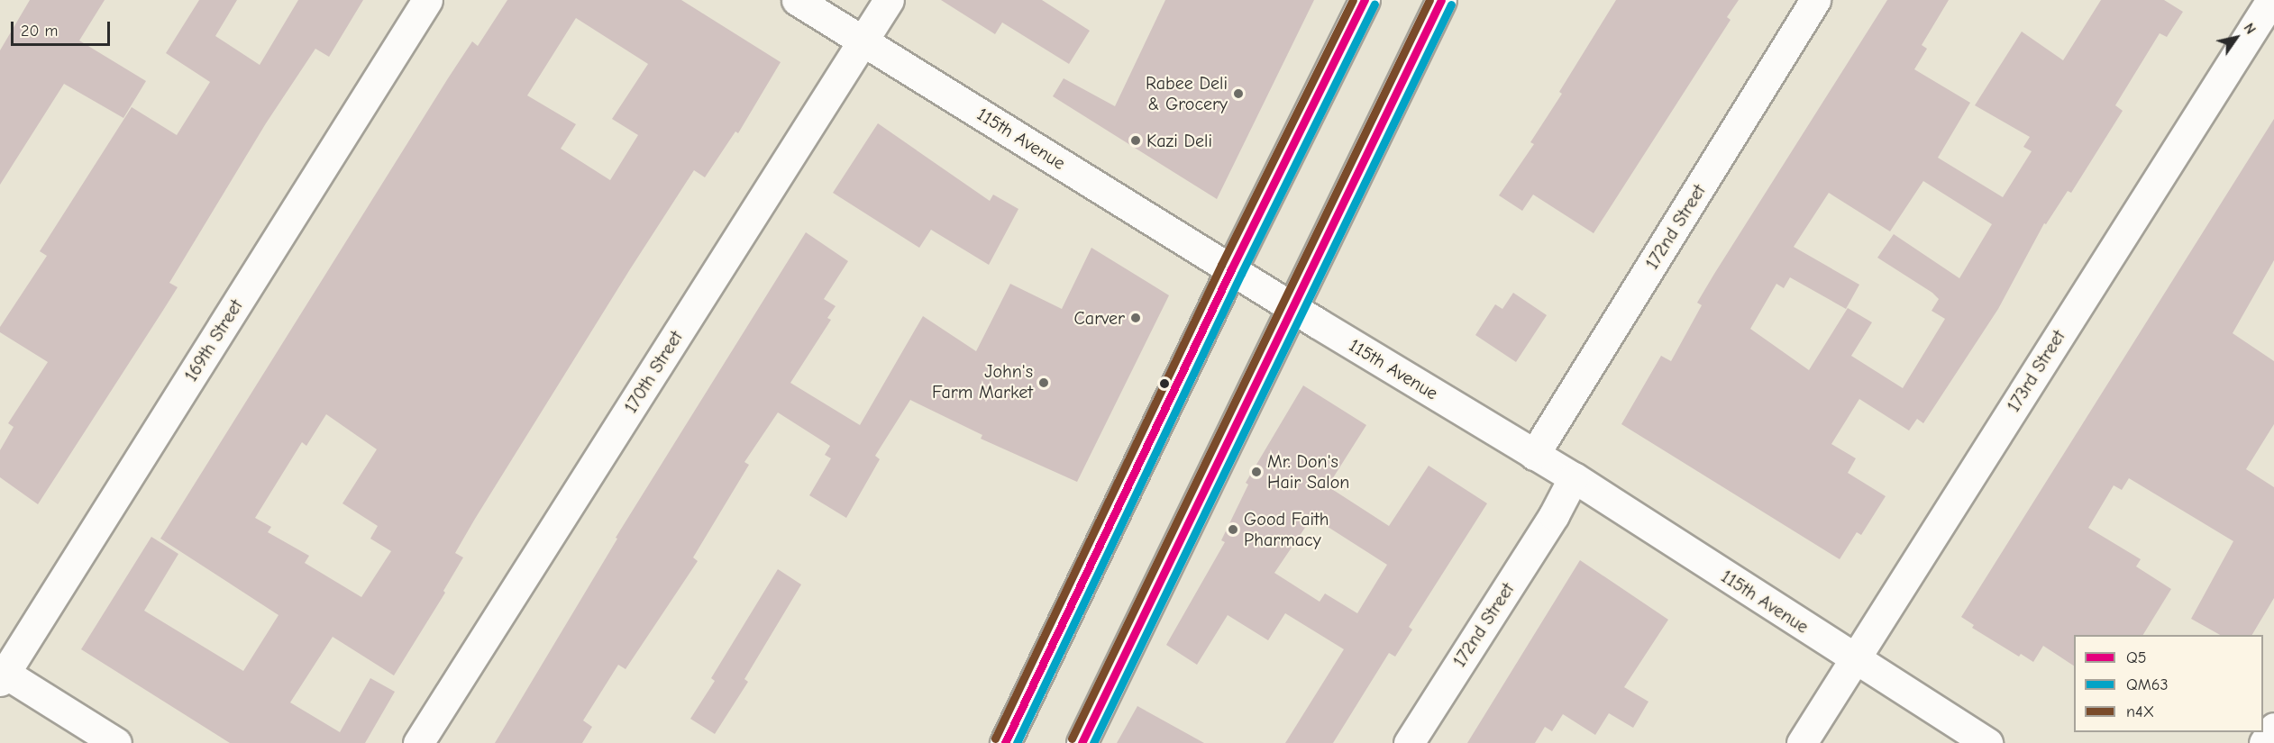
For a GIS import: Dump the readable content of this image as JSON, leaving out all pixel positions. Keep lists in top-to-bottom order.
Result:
{
  "streets": {
    "street": [
      "115th Avenue",
      "172nd Street",
      "169th Street",
      "173rd Street",
      "170th Street"
    ]
  },
  "crossings": [
    ["115th Avenue", "172nd Street"],
    ["115th Avenue", "173rd Street"],
    ["115th Avenue", "170th Street"]
  ],
  "places": [
    "Rabee Deli & Grocery",
    "Kazi Deli",
    "Carver",
    "John's Farm Market",
    "Mr. Don's Hair Salon",
    "Good Faith Pharmacy"
  ],
  "lines": ["transit line Q5", "transit line n4X", "transit line QM63"],
  "legend": ["Q5", "QM63", "n4X"],
  "scale_bar": "20 m",
  "north": "top right"
}
